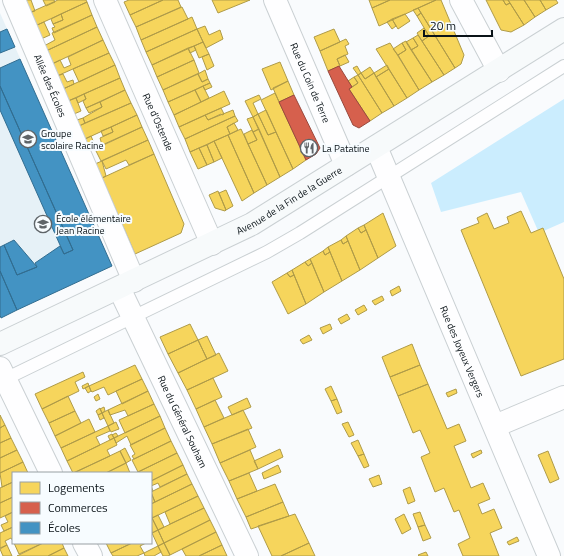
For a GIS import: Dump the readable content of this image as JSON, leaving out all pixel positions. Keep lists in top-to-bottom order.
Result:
{
  "streets": {
    "main road": ["Avenue de la Fin de la Guerre"],
    "street": [
      "Rue du Coin de Terre",
      "Allée des Écoles",
      "Rue d'Ostende",
      "Rue des Joyeux Vergers",
      "Rue du Général Souham"
    ]
  },
  "crossings": [
    ["Rue du Coin de Terre", "Avenue de la Fin de la Guerre"],
    ["Allée des Écoles", "Avenue de la Fin de la Guerre"],
    ["Allée des Écoles", "Rue du Général Souham"],
    ["Rue d'Ostende", "Avenue de la Fin de la Guerre"],
    ["Avenue de la Fin de la Guerre", "Rue des Joyeux Vergers"],
    ["Avenue de la Fin de la Guerre", "Rue du Général Souham"]
  ],
  "places": {
    "school or university": ["Groupe scolaire Racine", "École élémentaire Jean Racine"],
    "restaurant": ["La Patatine"]
  },
  "legend": ["Logements", "Commerces", "Écoles"],
  "scale_bar": "20 m"
}
